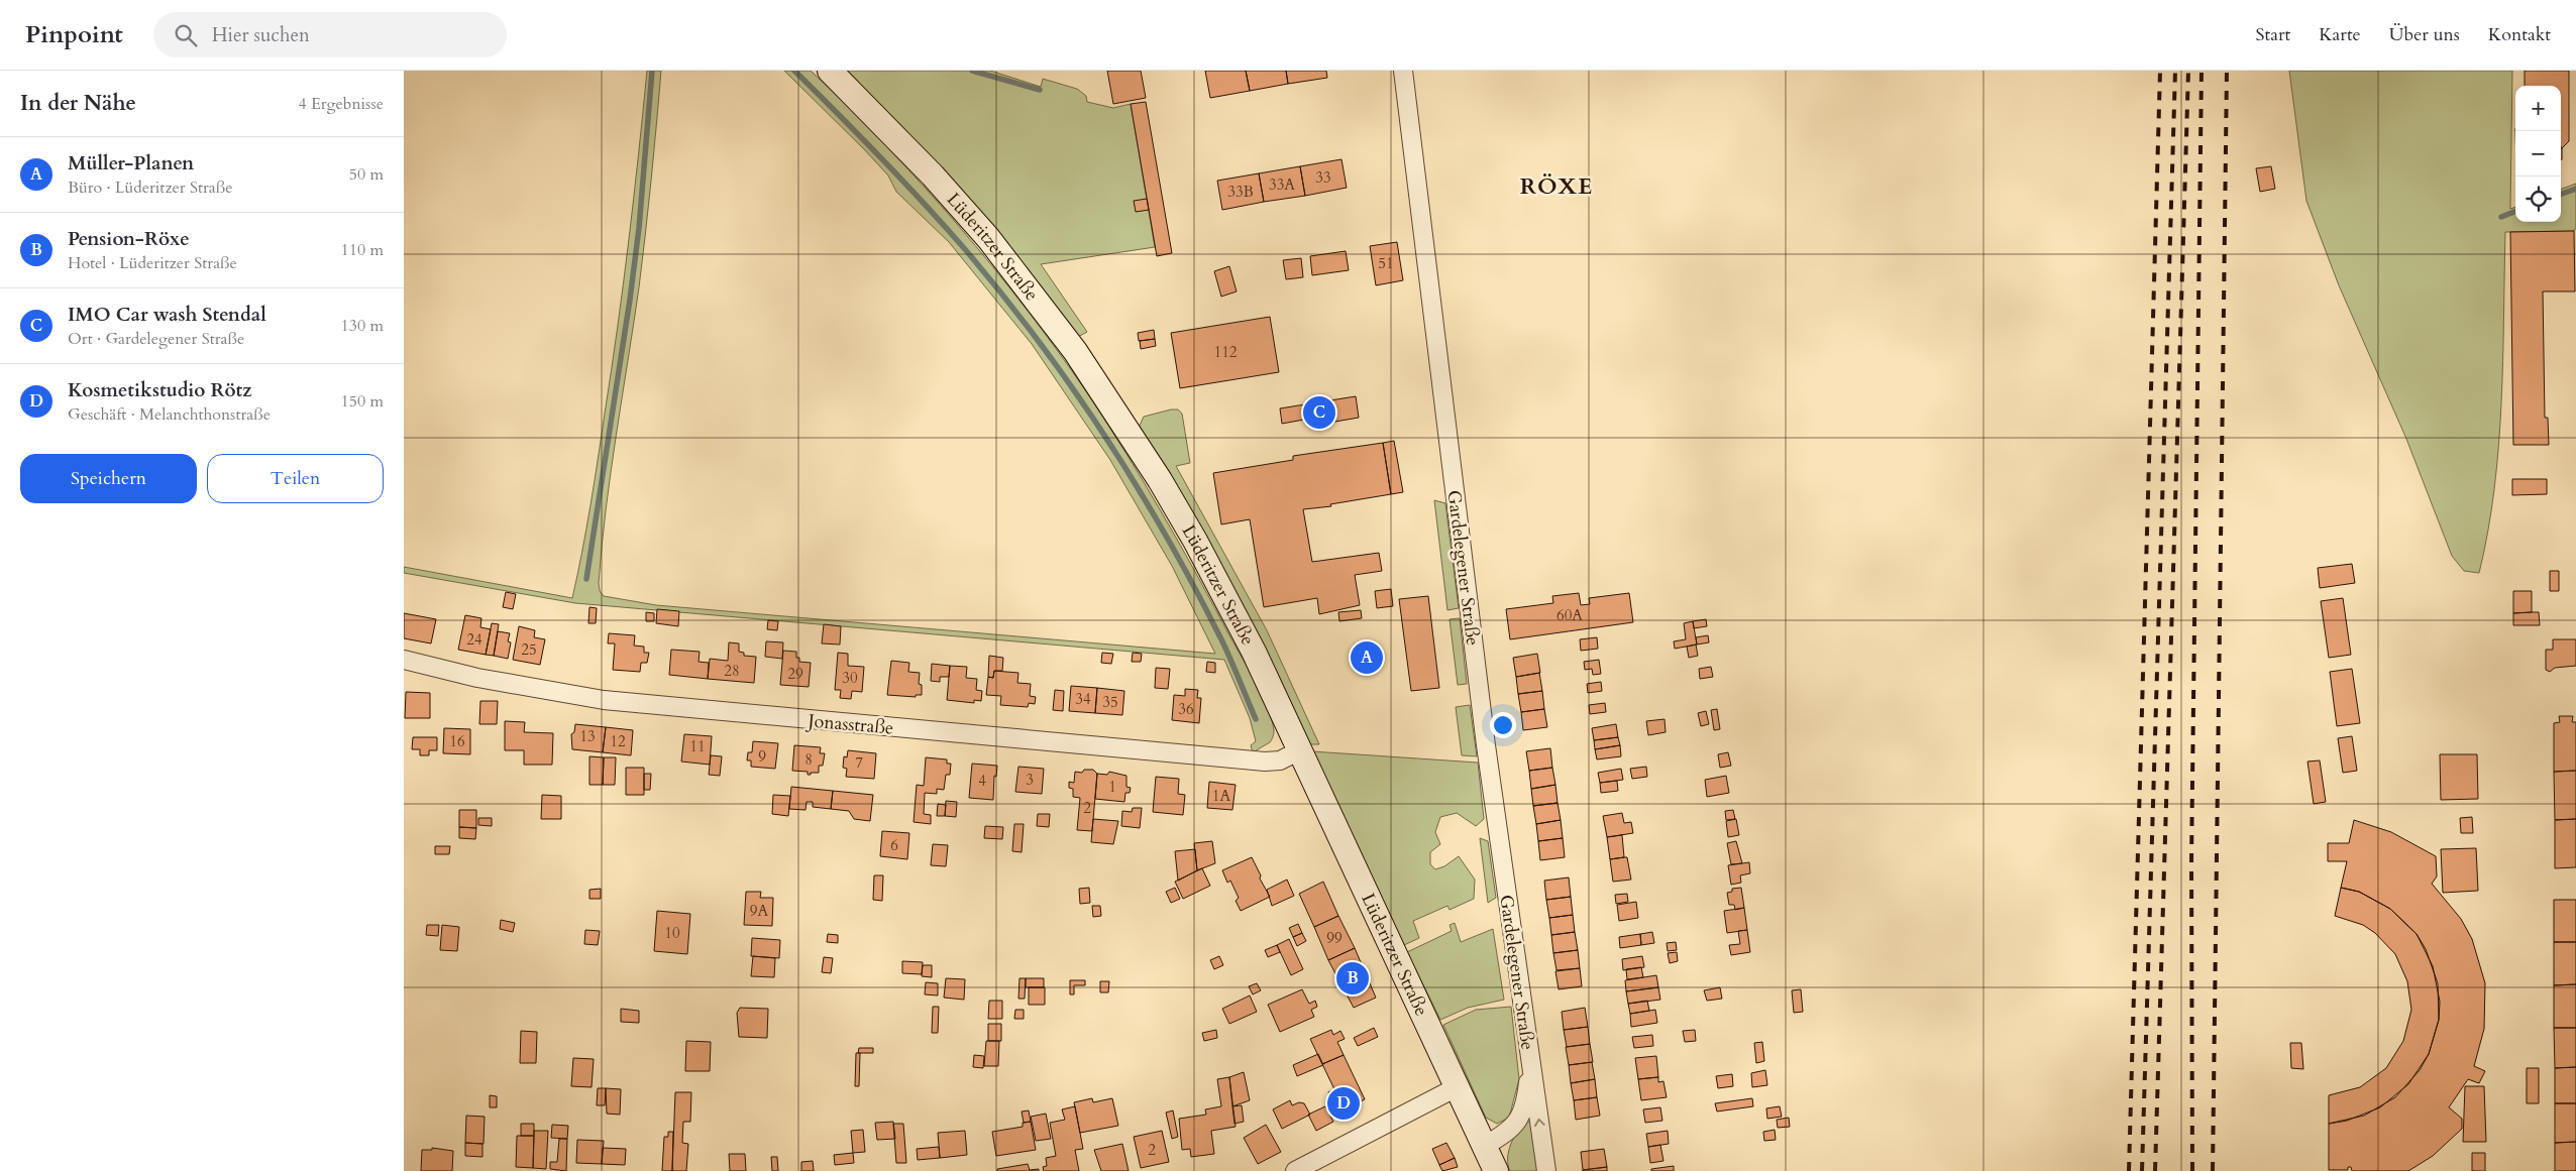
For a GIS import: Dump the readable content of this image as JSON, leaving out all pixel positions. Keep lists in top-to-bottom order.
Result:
{
  "streets": {
    "main road": ["Lüderitzer Straße"],
    "street": ["Gardelegener Straße", "Jonasstraße"]
  },
  "crossings": [
    ["Lüderitzer Straße", "Gardelegener Straße"],
    ["Lüderitzer Straße", "Jonasstraße"]
  ],
  "districts": ["RÖXE"],
  "house_numbers": [
    "33",
    "33A",
    "33B",
    "51",
    "112",
    "60A",
    "24",
    "25",
    "28",
    "29",
    "30",
    "34",
    "35",
    "36",
    "13",
    "16",
    "12",
    "11",
    "9",
    "8",
    "7",
    "3",
    "4",
    "1",
    "1A",
    "2",
    "6",
    "9A",
    "10",
    "99",
    "2"
  ],
  "page": {
    "header": "Pinpoint",
    "search": "Hier suchen",
    "nav": [
      "Start",
      "Karte",
      "Über uns",
      "Kontakt"
    ],
    "heading": ["In der Nähe", "4 Ergebnisse"],
    "map_buttons": ["+", "−"],
    "list": [
      {
        "mark": "A",
        "name": "Müller-Planen",
        "note": "Büro · Lüderitzer Straße",
        "value": "50 m"
      },
      {
        "mark": "B",
        "name": "Pension-Röxe",
        "note": "Hotel · Lüderitzer Straße",
        "value": "110 m"
      },
      {
        "mark": "C",
        "name": "IMO Car wash Stendal",
        "note": "Ort · Gardelegener Straße",
        "value": "130 m"
      },
      {
        "mark": "D",
        "name": "Kosmetikstudio Rötz",
        "note": "Geschäft · Melanchthonstraße",
        "value": "150 m"
      }
    ],
    "pins": [
      "C",
      "A",
      "B",
      "D"
    ],
    "buttons": ["Speichern", "Teilen"]
  }
}
